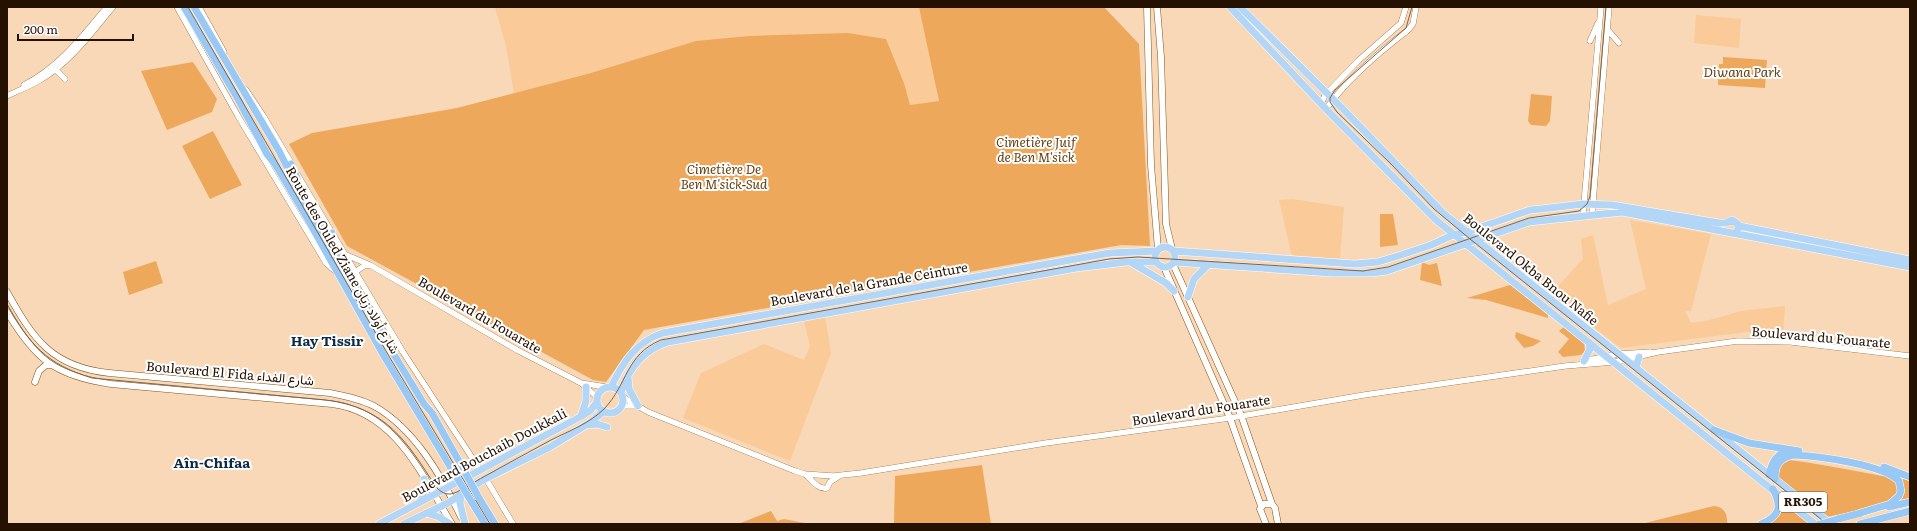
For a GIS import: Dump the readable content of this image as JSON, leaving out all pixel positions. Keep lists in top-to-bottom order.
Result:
{
  "streets": {
    "highway": ["Route des Ouled Ziane شارع أولاد زيان"],
    "main road": [
      "Boulevard Okba Bnou Nafie",
      "Boulevard de la Grande Ceinture",
      "Boulevard El Fida شارع الفداء",
      "Boulevard Bouchaib Doukkali",
      "RR305"
    ],
    "street": ["Boulevard du Fouarate"]
  },
  "crossings": [
    ["Boulevard Okba Bnou Nafie", "Boulevard du Fouarate"],
    ["Boulevard de la Grande Ceinture", "Boulevard du Fouarate"],
    ["Boulevard de la Grande Ceinture", "Boulevard Bouchaib Doukkali"],
    ["Boulevard du Fouarate", "Boulevard Bouchaib Doukkali"],
    ["Boulevard El Fida شارع الفداء", "Boulevard Bouchaib Doukkali"]
  ],
  "districts": ["Hay Tissir", "Aîn-Chifaa"],
  "parks": ["Diwana Park", "Cimetière Juif de Ben M'sick", "Cimetière De Ben M'sick-Sud"],
  "scale_bar": "200 m"
}
